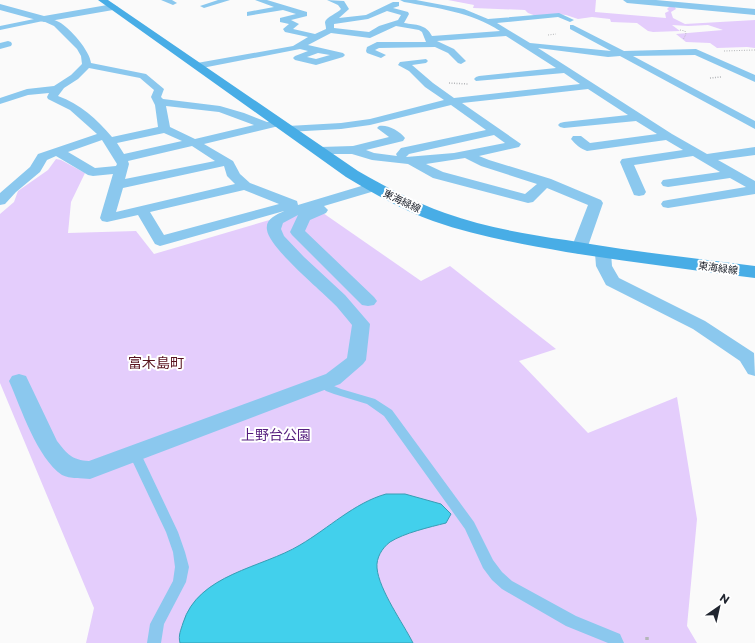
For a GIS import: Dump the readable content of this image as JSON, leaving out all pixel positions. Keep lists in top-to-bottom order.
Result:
{
  "streets": {
    "main road": ["東海緑線"]
  },
  "districts": ["富木島町"],
  "parks": ["上野台公園"],
  "north": "top right"
}
